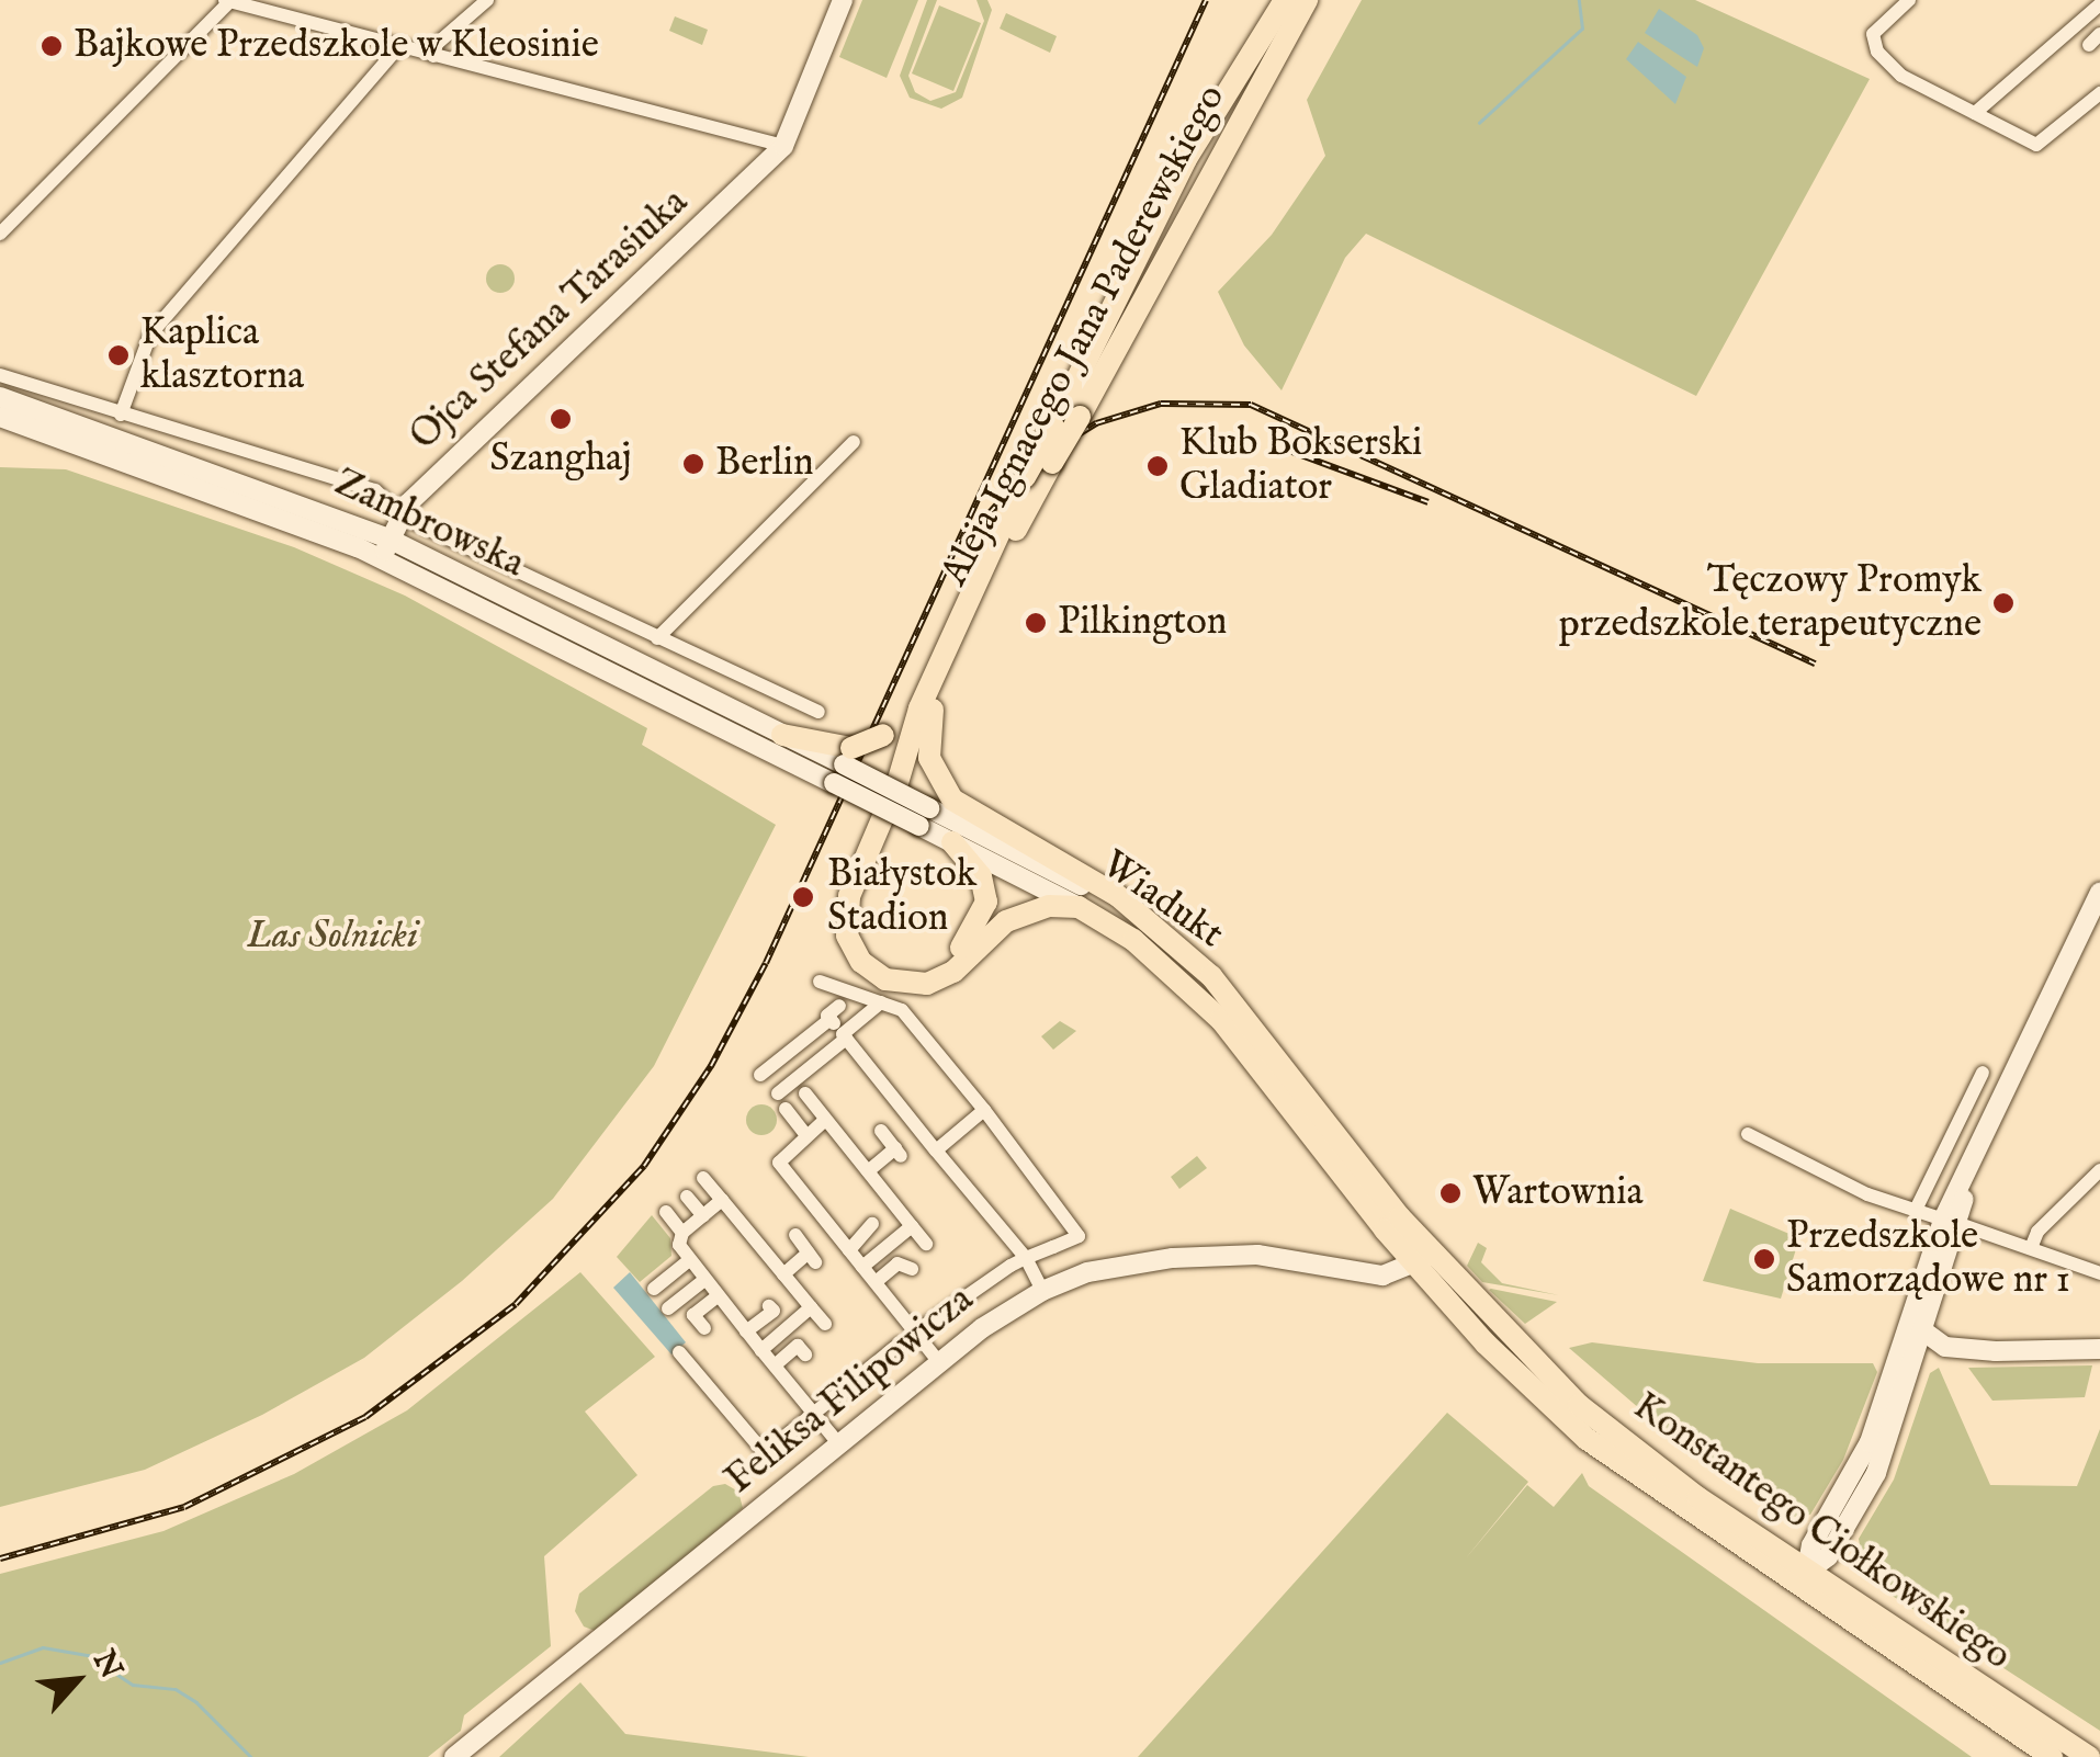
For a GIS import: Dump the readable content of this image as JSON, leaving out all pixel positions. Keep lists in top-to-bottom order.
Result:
{
  "streets": {
    "main road": [
      "Ojca Stefana Tarasiuka",
      "Aleja Ignacego Jana Paderewskiego",
      "Zambrowska",
      "Wiadukt",
      "Feliksa Filipowicza",
      "Konstantego Ciołkowskiego"
    ]
  },
  "crossings": [
    ["Ojca Stefana Tarasiuka", "Zambrowska"],
    ["Aleja Ignacego Jana Paderewskiego", "Wiadukt"],
    ["Zambrowska", "Wiadukt"],
    ["Wiadukt", "Feliksa Filipowicza"],
    ["Wiadukt", "Konstantego Ciołkowskiego"],
    ["Feliksa Filipowicza", "Konstantego Ciołkowskiego"]
  ],
  "parks": ["Las Solnicki"],
  "places": [
    "Bajkowe Przedszkole w Kleosinie",
    "Kaplica klasztorna",
    "Szanghaj",
    "Berlin",
    "Klub Bokserski Gladiator",
    "Tęczowy Promyk przedszkole terapeutyczne",
    "Pilkington",
    "Białystok Stadion",
    "Wartownia",
    "Przedszkole Samorządowe nr 1"
  ],
  "north": "top right"
}
